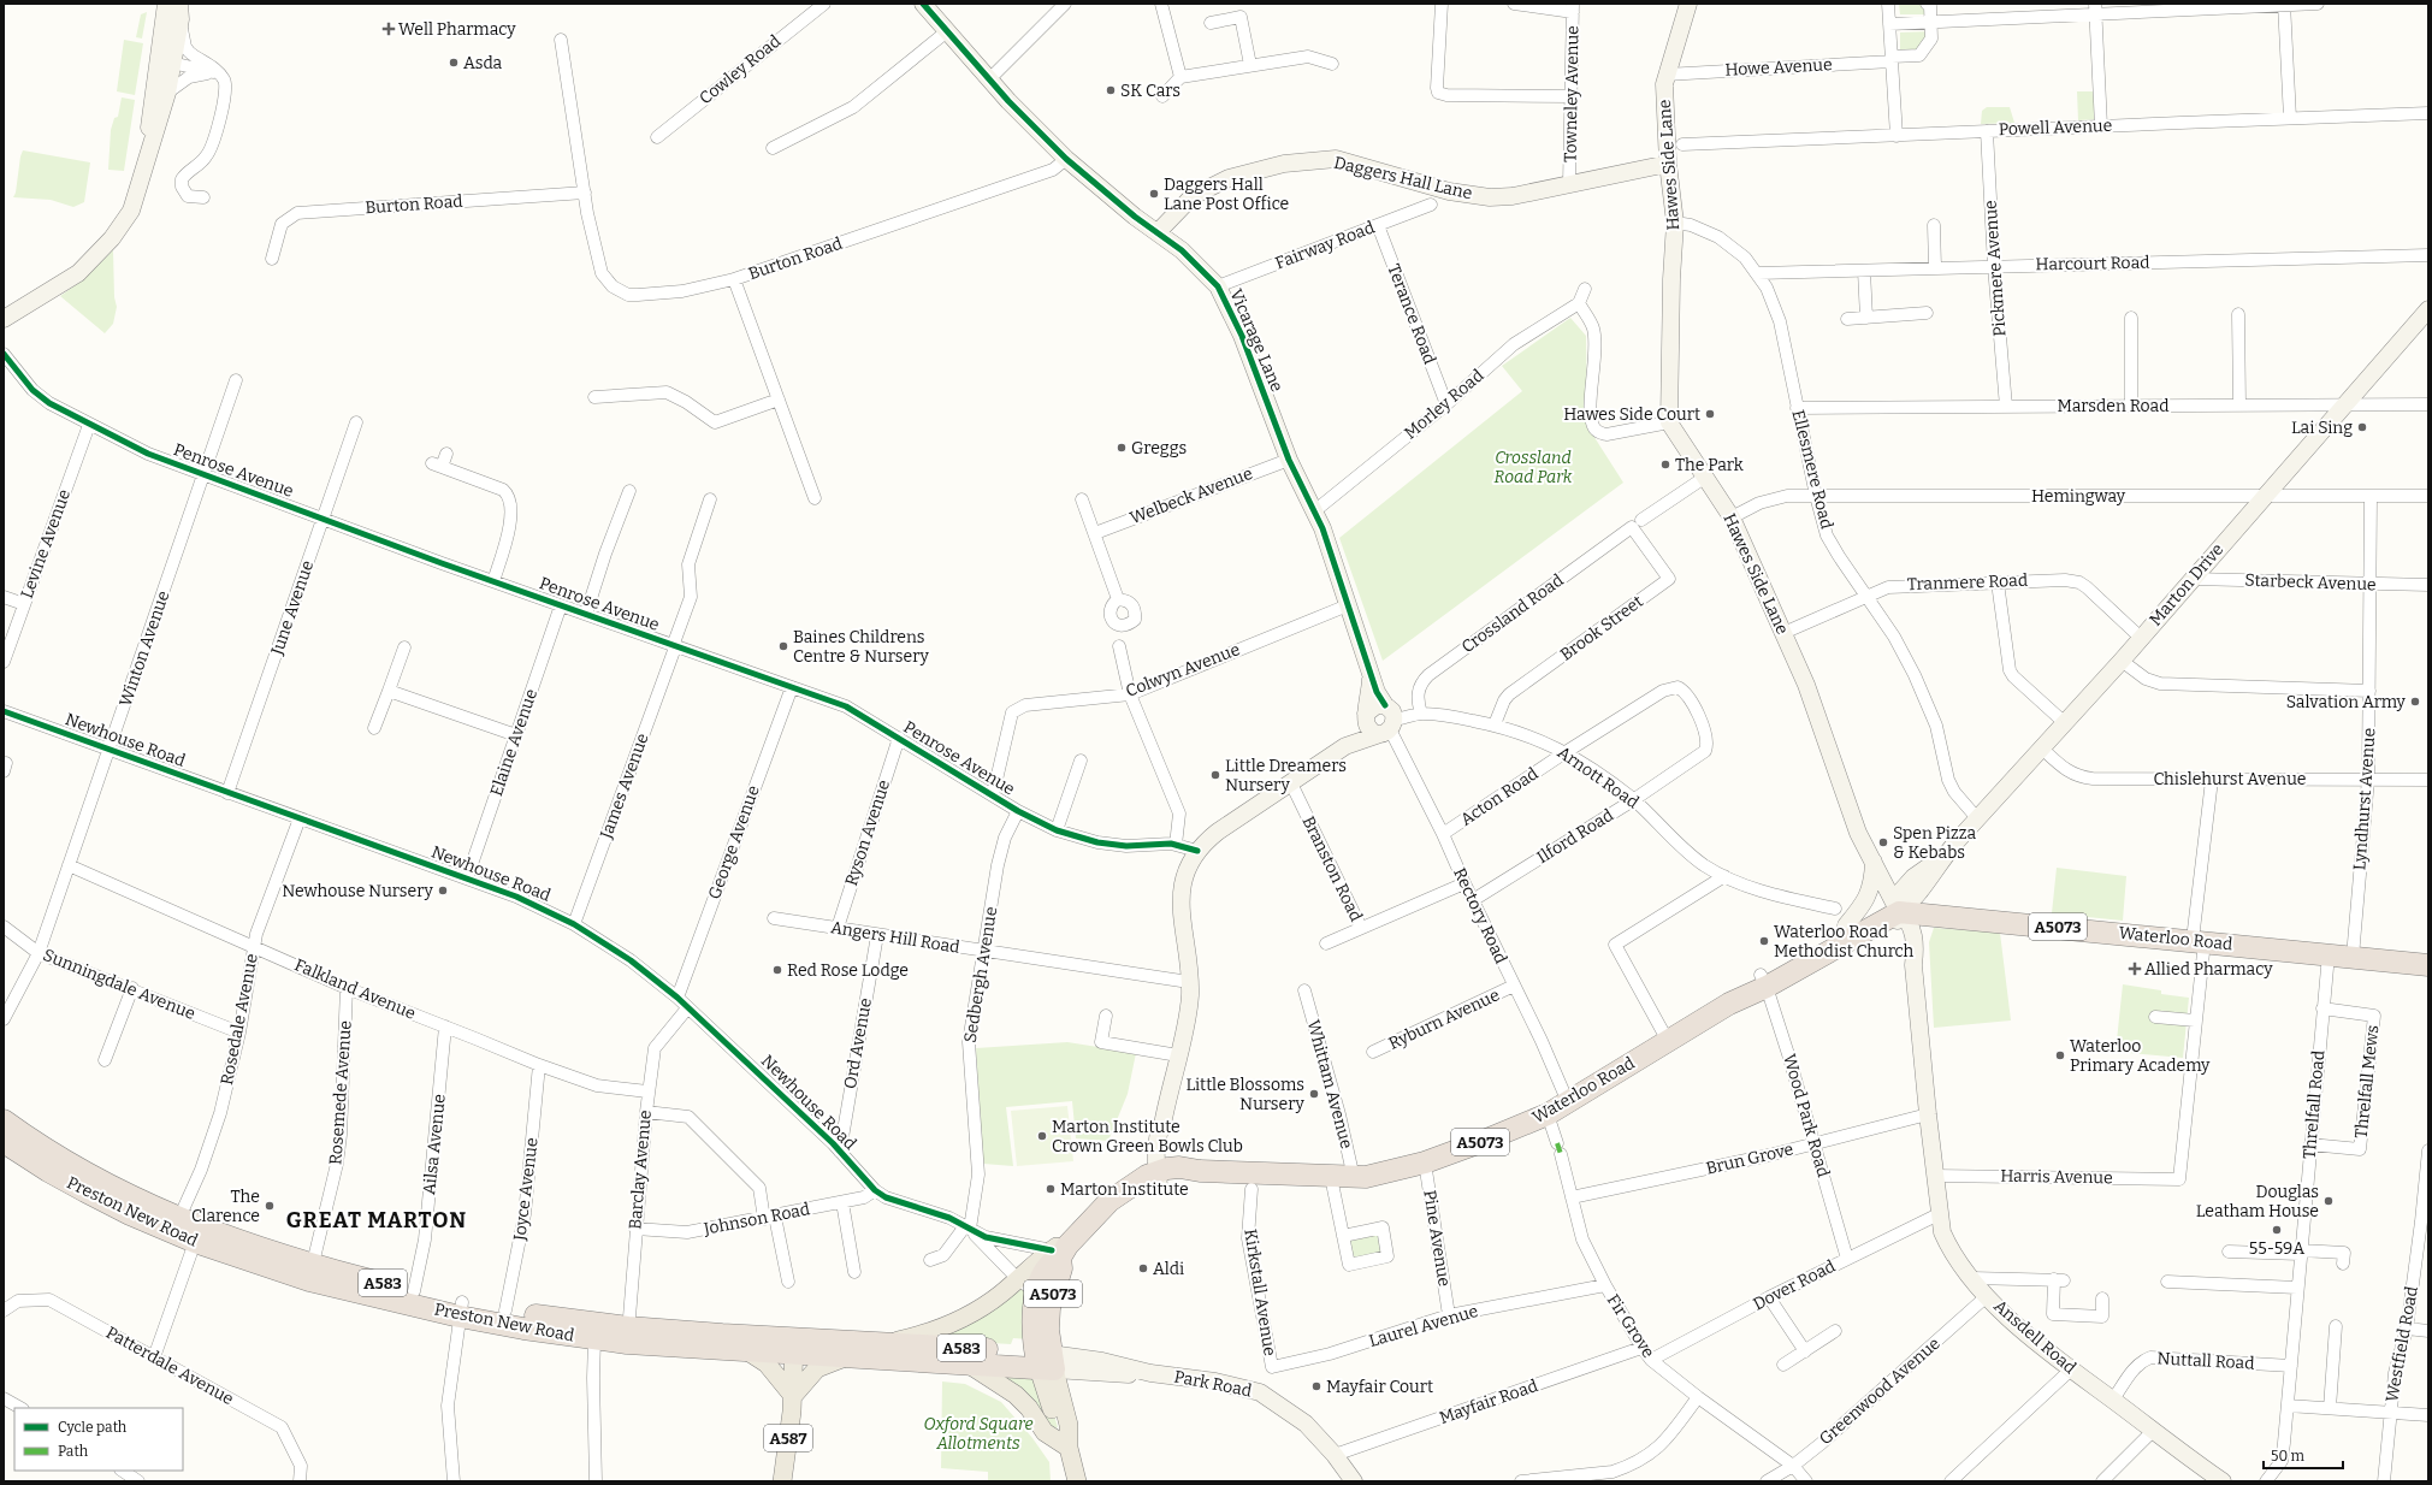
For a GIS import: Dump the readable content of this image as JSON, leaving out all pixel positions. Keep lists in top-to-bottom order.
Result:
{
  "streets": {
    "highway": [
      "A5073",
      "Waterloo Road",
      "Preston New Road",
      "A583"
    ],
    "main road": ["A587"],
    "street": [
      "Howe Avenue",
      "Cowley Road",
      "Towneley Avenue",
      "Powell Avenue",
      "Hawes Side Lane",
      "Daggers Hall Lane",
      "Burton Road",
      "Fairway Road",
      "Harcourt Road",
      "Pickmere Avenue",
      "Terance Road",
      "Vicarage Lane",
      "Morley Road",
      "Marsden Road",
      "Ellesmere Road",
      "Penrose Avenue",
      "Welbeck Avenue",
      "Hemingway",
      "Levine Avenue",
      "Tranmere Road",
      "Starbeck Avenue",
      "Marton Drive",
      "June Avenue",
      "Crossland Road",
      "Brook Street",
      "Winton Avenue",
      "Colwyn Avenue",
      "Newhouse Road",
      "Elaine Avenue",
      "Arnott Road",
      "Chislehurst Avenue",
      "James Avenue",
      "Acton Road",
      "Lyndhurst Avenue",
      "Ryson Avenue",
      "Ilford Road",
      "George Avenue",
      "Branston Road",
      "Rectory Road",
      "Angers Hill Road",
      "Sedbergh Avenue",
      "Sunningdale Avenue",
      "Falkland Avenue",
      "Rosedale Avenue",
      "Ryburn Avenue",
      "Ord Avenue",
      "Threlfall Mews",
      "Whittam Avenue",
      "Rosemede Avenue",
      "Threlfall Road",
      "Wood Park Road",
      "Ailsa Avenue",
      "Brun Grove",
      "Barclay Avenue",
      "Harris Avenue",
      "Joyce Avenue",
      "Johnson Road",
      "Pine Avenue",
      "Dover Road",
      "Kirkstall Avenue",
      "Laurel Avenue",
      "Fir Grove",
      "Ansdell Road",
      "Westfield Road",
      "Nuttall Road",
      "Patterdale Avenue",
      "Park Road",
      "Greenwood Avenue",
      "Mayfair Road"
    ]
  },
  "crossings": [
    ["Howe Avenue", "Hawes Side Lane"],
    ["Towneley Avenue", "Daggers Hall Lane"],
    ["Powell Avenue", "Pickmere Avenue"],
    ["Hawes Side Lane", "Daggers Hall Lane"],
    ["Hawes Side Lane", "Ellesmere Road"],
    ["Hawes Side Lane", "Hemingway"],
    ["Hawes Side Lane", "Tranmere Road"],
    ["Hawes Side Lane", "Marton Drive"],
    ["Hawes Side Lane", "Crossland Road"],
    ["Hawes Side Lane", "Waterloo Road"],
    ["Hawes Side Lane", "Ansdell Road"],
    ["Daggers Hall Lane", "Vicarage Lane"],
    ["Burton Road", "Vicarage Lane"],
    ["Fairway Road", "Terance Road"],
    ["Fairway Road", "Vicarage Lane"],
    ["Harcourt Road", "Pickmere Avenue"],
    ["Harcourt Road", "Ellesmere Road"],
    ["Pickmere Avenue", "Marsden Road"],
    ["Terance Road", "Morley Road"],
    ["Vicarage Lane", "Morley Road"],
    ["Vicarage Lane", "Penrose Avenue"],
    ["Vicarage Lane", "Welbeck Avenue"],
    ["Vicarage Lane", "Colwyn Avenue"],
    ["Vicarage Lane", "Arnott Road"],
    ["Vicarage Lane", "Branston Road"],
    ["Vicarage Lane", "Rectory Road"],
    ["Vicarage Lane", "Angers Hill Road"],
    ["Vicarage Lane", "Waterloo Road"],
    ["Marsden Road", "Ellesmere Road"],
    ["Marsden Road", "Marton Drive"],
    ["Ellesmere Road", "Hemingway"],
    ["Ellesmere Road", "Tranmere Road"],
    ["Ellesmere Road", "Marton Drive"],
    ["Penrose Avenue", "Levine Avenue"],
    ["Penrose Avenue", "June Avenue"],
    ["Penrose Avenue", "Winton Avenue"],
    ["Penrose Avenue", "Colwyn Avenue"],
    ["Penrose Avenue", "Elaine Avenue"],
    ["Penrose Avenue", "James Avenue"],
    ["Penrose Avenue", "Ryson Avenue"],
    ["Penrose Avenue", "George Avenue"],
    ["Penrose Avenue", "Sedbergh Avenue"],
    ["Hemingway", "Marton Drive"],
    ["Hemingway", "Lyndhurst Avenue"],
    ["Tranmere Road", "Marton Drive"],
    ["Starbeck Avenue", "Marton Drive"],
    ["Starbeck Avenue", "Lyndhurst Avenue"],
    ["Marton Drive", "Chislehurst Avenue"],
    ["Marton Drive", "Waterloo Road"],
    ["Marton Drive", "Ansdell Road"],
    ["June Avenue", "Newhouse Road"],
    ["Crossland Road", "Brook Street"],
    ["Crossland Road", "Arnott Road"],
    ["Brook Street", "Arnott Road"],
    ["Winton Avenue", "Newhouse Road"],
    ["Winton Avenue", "Sunningdale Avenue"],
    ["Winton Avenue", "Falkland Avenue"],
    ["Newhouse Road", "Elaine Avenue"],
    ["Newhouse Road", "James Avenue"],
    ["Newhouse Road", "George Avenue"],
    ["Newhouse Road", "Waterloo Road"],
    ["Newhouse Road", "Sedbergh Avenue"],
    ["Newhouse Road", "Rosedale Avenue"],
    ["Newhouse Road", "Ord Avenue"],
    ["Newhouse Road", "Barclay Avenue"],
    ["Newhouse Road", "Preston New Road"],
    ["Newhouse Road", "Johnson Road"],
    ["Arnott Road", "Acton Road"],
    ["Arnott Road", "Ilford Road"],
    ["Arnott Road", "Rectory Road"],
    ["Arnott Road", "Waterloo Road"],
    ["Chislehurst Avenue", "Lyndhurst Avenue"],
    ["Acton Road", "Ilford Road"],
    ["Acton Road", "Rectory Road"],
    ["Lyndhurst Avenue", "Waterloo Road"],
    ["Ryson Avenue", "Angers Hill Road"],
    ["Ilford Road", "Rectory Road"],
    ["Rectory Road", "Waterloo Road"],
    ["Rectory Road", "Ryburn Avenue"],
    ["Angers Hill Road", "Sedbergh Avenue"],
    ["Angers Hill Road", "Ord Avenue"],
    ["Waterloo Road", "Whittam Avenue"],
    ["Waterloo Road", "Threlfall Road"],
    ["Waterloo Road", "Wood Park Road"],
    ["Waterloo Road", "Preston New Road"],
    ["Waterloo Road", "Pine Avenue"],
    ["Waterloo Road", "Fir Grove"],
    ["Waterloo Road", "Ansdell Road"],
    ["Waterloo Road", "Park Road"],
    ["Sunningdale Avenue", "Rosedale Avenue"],
    ["Falkland Avenue", "Rosedale Avenue"],
    ["Falkland Avenue", "Rosemede Avenue"],
    ["Falkland Avenue", "Ailsa Avenue"],
    ["Falkland Avenue", "Barclay Avenue"],
    ["Falkland Avenue", "Joyce Avenue"],
    ["Rosedale Avenue", "Preston New Road"],
    ["Threlfall Mews", "Threlfall Road"],
    ["Rosemede Avenue", "Preston New Road"],
    ["Threlfall Road", "Nuttall Road"],
    ["Wood Park Road", "Brun Grove"],
    ["Wood Park Road", "Dover Road"],
    ["Ailsa Avenue", "Preston New Road"],
    ["Brun Grove", "Fir Grove"],
    ["Brun Grove", "Ansdell Road"],
    ["Barclay Avenue", "Preston New Road"],
    ["Barclay Avenue", "Johnson Road"],
    ["Harris Avenue", "Ansdell Road"],
    ["Joyce Avenue", "Preston New Road"],
    ["Preston New Road", "A583"],
    ["Preston New Road", "Park Road"],
    ["Preston New Road", "A587"],
    ["Pine Avenue", "Laurel Avenue"],
    ["A583", "A587"],
    ["Dover Road", "Fir Grove"],
    ["Dover Road", "Ansdell Road"],
    ["Kirkstall Avenue", "Laurel Avenue"],
    ["Laurel Avenue", "Fir Grove"],
    ["Fir Grove", "Greenwood Avenue"],
    ["Fir Grove", "Mayfair Road"],
    ["Ansdell Road", "Nuttall Road"],
    ["Ansdell Road", "Greenwood Avenue"],
    ["Park Road", "Mayfair Road"]
  ],
  "districts": ["GREAT MARTON"],
  "parks": ["Crossland Road Park", "Oxford Square Allotments"],
  "places": {
    "health": ["Well Pharmacy", "Allied Pharmacy"],
    "other": [
      "Asda",
      "SK Cars",
      "Daggers Hall Lane Post Office",
      "Hawes Side Court",
      "Lai Sing",
      "Greggs",
      "The Park",
      "Baines Childrens Centre & Nursery",
      "Salvation Army",
      "Little Dreamers Nursery",
      "Spen Pizza & Kebabs",
      "Newhouse Nursery",
      "Waterloo Road Methodist Church",
      "Red Rose Lodge",
      "Waterloo Primary Academy",
      "Little Blossoms Nursery",
      "Marton Institute Crown Green Bowls Club",
      "Marton Institute",
      "Douglas Leatham House",
      "The Clarence",
      "55-59A",
      "Aldi",
      "Mayfair Court"
    ]
  },
  "legend": ["Cycle path", "Path"],
  "scale_bar": "50 m"
}
